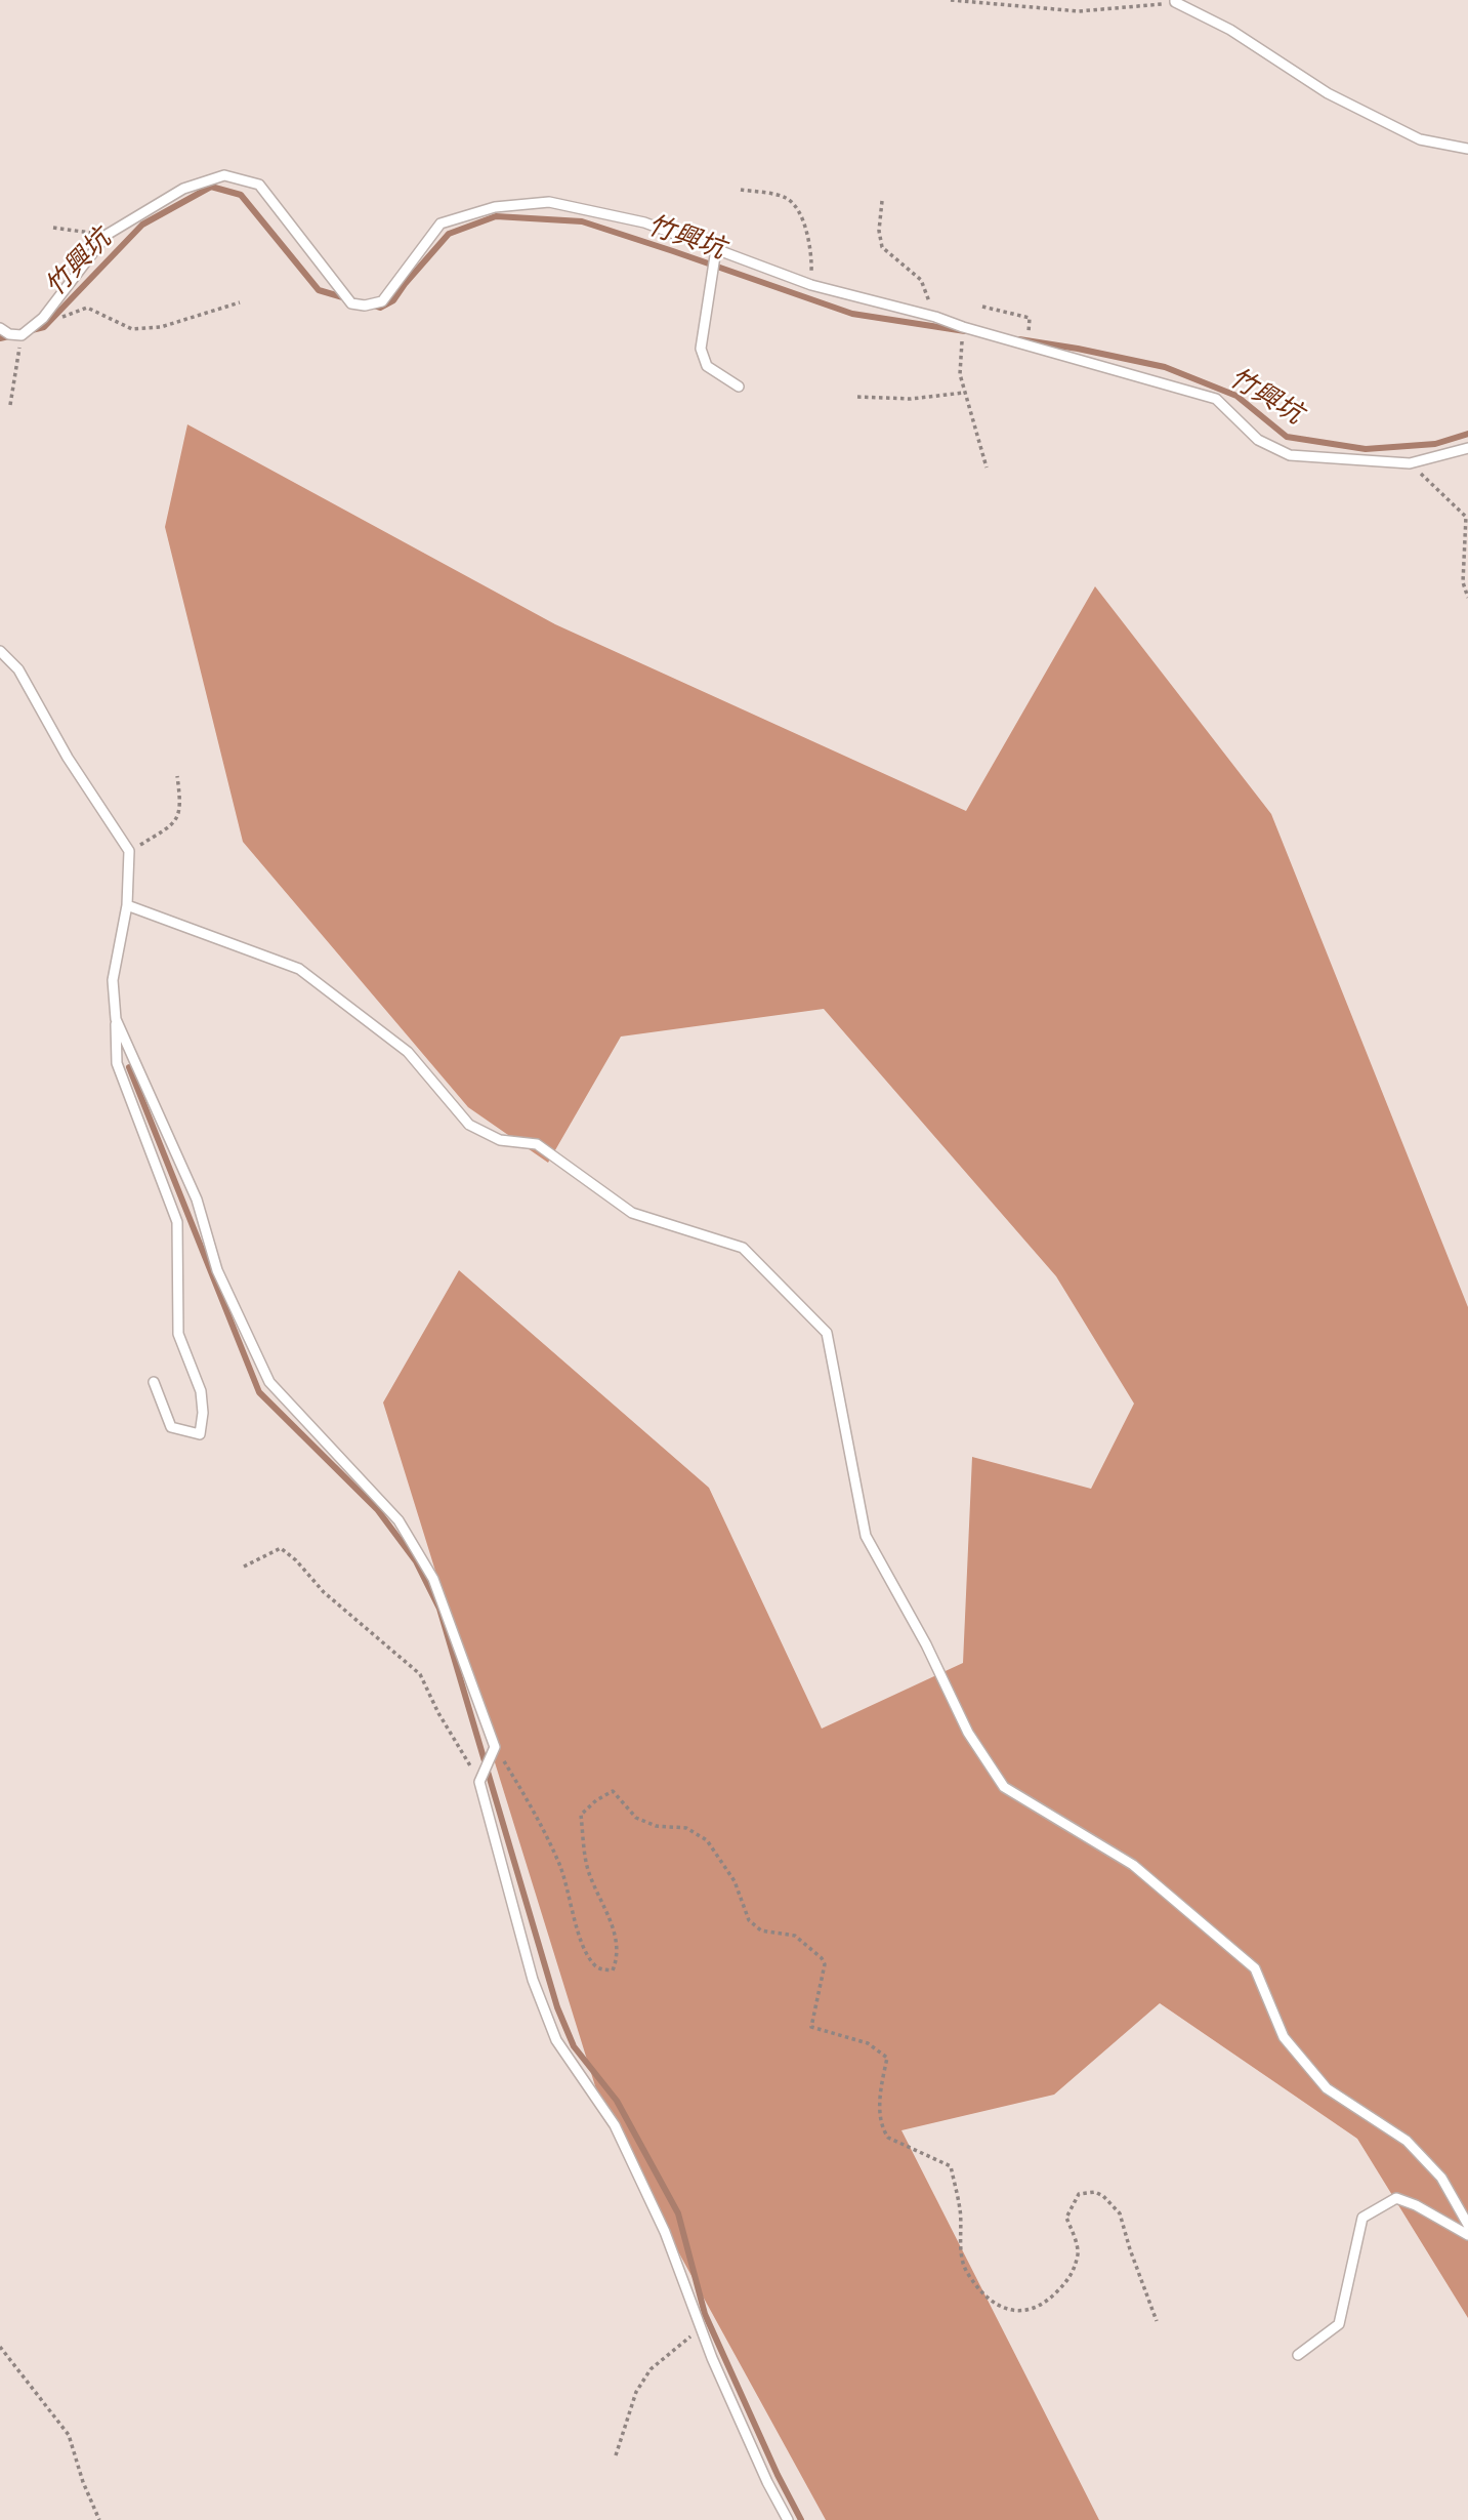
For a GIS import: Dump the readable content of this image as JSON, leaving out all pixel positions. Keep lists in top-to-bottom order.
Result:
{
  "water": ["竹興坑"]
}
